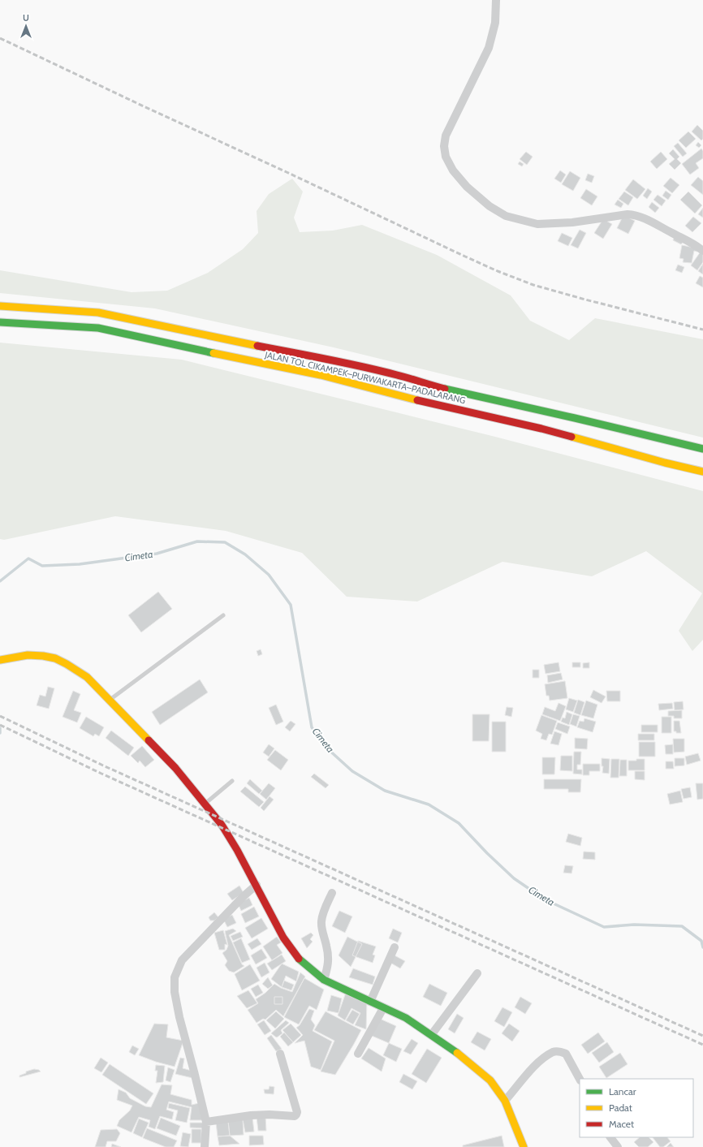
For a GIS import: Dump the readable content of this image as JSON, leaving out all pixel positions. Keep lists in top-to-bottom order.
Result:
{
  "streets": {
    "highway": ["JALAN TOL CIKAMPEK–PURWAKARTA–PADALARANG"]
  },
  "water": ["Cimeta"],
  "legend": ["Lancar", "Padat", "Macet"],
  "north": "top"
}
